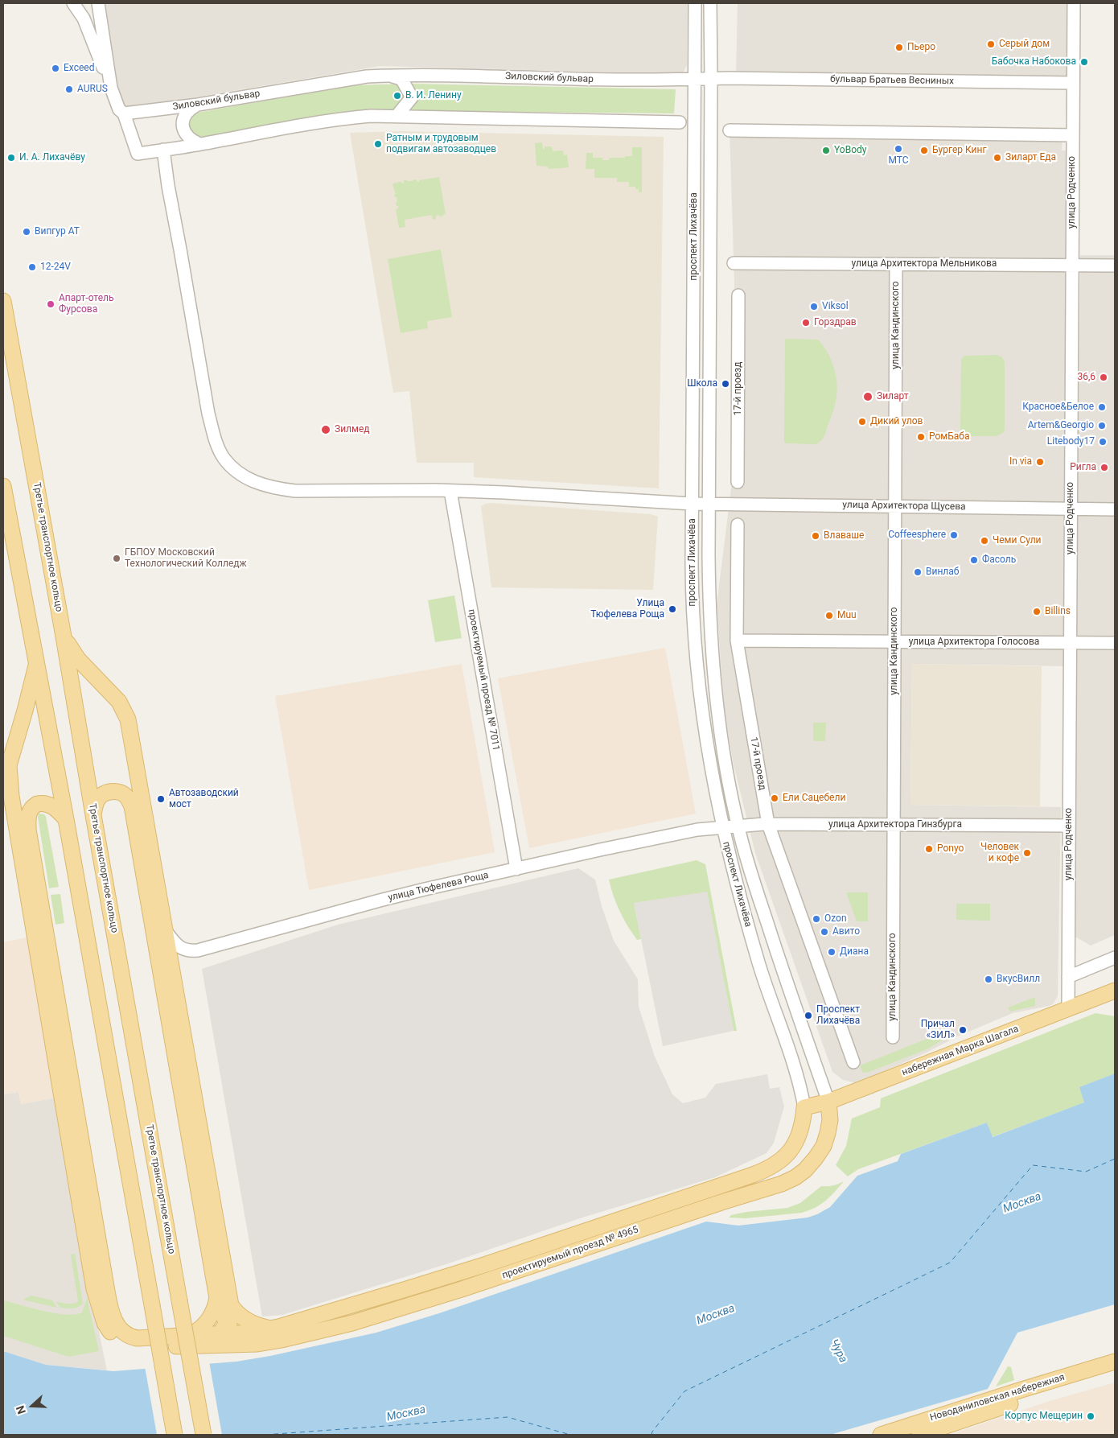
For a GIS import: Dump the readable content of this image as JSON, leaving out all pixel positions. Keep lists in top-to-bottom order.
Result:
{
  "streets": {
    "main road": [
      "Третье транспортное кольцо",
      "набережная Марка Шагала",
      "проектируемый проезд № 4965",
      "Новоданиловская набережная"
    ],
    "street": [
      "Зиловский бульвар",
      "бульвар Братьев Весниных",
      "улица Родченко",
      "проспект Лихачёва",
      "улица Архитектора Мельникова",
      "улица Кандинского",
      "17-й проезд",
      "улица Архитектора Щусева",
      "улица Архитектора Голосова",
      "проектируемый проезд № 7011",
      "улица Архитектора Гинзбурга",
      "улица Тюфелева Роща"
    ]
  },
  "crossings": [
    ["Зиловский бульвар", "бульвар Братьев Весниных"],
    ["Зиловский бульвар", "проспект Лихачёва"],
    ["бульвар Братьев Весниных", "улица Родченко"],
    ["бульвар Братьев Весниных", "проспект Лихачёва"],
    ["улица Родченко", "улица Архитектора Мельникова"],
    ["улица Родченко", "улица Архитектора Щусева"],
    ["улица Родченко", "улица Архитектора Голосова"],
    ["улица Родченко", "улица Архитектора Гинзбурга"],
    ["улица Родченко", "набережная Марка Шагала"],
    ["проспект Лихачёва", "улица Архитектора Щусева"],
    ["проспект Лихачёва", "улица Архитектора Гинзбурга"],
    ["проспект Лихачёва", "улица Тюфелева Роща"],
    ["проспект Лихачёва", "набережная Марка Шагала"],
    ["проспект Лихачёва", "проектируемый проезд № 4965"],
    ["улица Архитектора Мельникова", "улица Кандинского"],
    ["улица Кандинского", "улица Архитектора Щусева"],
    ["улица Кандинского", "улица Архитектора Голосова"],
    ["улица Кандинского", "улица Архитектора Гинзбурга"],
    ["17-й проезд", "улица Архитектора Голосова"],
    ["17-й проезд", "улица Архитектора Гинзбурга"],
    ["улица Архитектора Щусева", "проектируемый проезд № 7011"],
    ["проектируемый проезд № 7011", "улица Тюфелева Роща"],
    ["улица Архитектора Гинзбурга", "улица Тюфелева Роща"],
    ["набережная Марка Шагала", "проектируемый проезд № 4965"]
  ],
  "water": ["Москва", "Чура"],
  "places": [
    "Серый дом",
    "Пьеро",
    "Бабочка Набокова",
    "Exceed",
    "AURUS",
    "В. И. Ленину",
    "Ратным и трудовым подвигам автозаводцев",
    "МТС",
    "YoBody",
    "Бургер Кинг",
    "И. А. Лихачёву",
    "Зиларт Еда",
    "Випгур АТ",
    "12-24V",
    "Апарт-отель Фурсова",
    "Viksol",
    "Горздрав",
    "36,6",
    "Школа",
    "Зиларт",
    "Красное&Белое",
    "Дикий улов",
    "Artem&Georgio",
    "Зилмед",
    "РомБаба",
    "Litebody17",
    "In via",
    "Ригла",
    "Coffeesphere",
    "Влаваше",
    "Чеми Сули",
    "ГБПОУ Московский Технологический Колледж",
    "Фасоль",
    "Винлаб",
    "Улица Тюфелева Роща",
    "Billins",
    "Muu",
    "Ели Сацебели",
    "Автозаводский мост",
    "Ponyo",
    "Человек и кофе",
    "Ozon",
    "Авито",
    "Диана",
    "ВкусВилл",
    "Проспект Лихачёва",
    "Причал «ЗИЛ»",
    "Корпус Мещерин"
  ],
  "north": "left"
}
